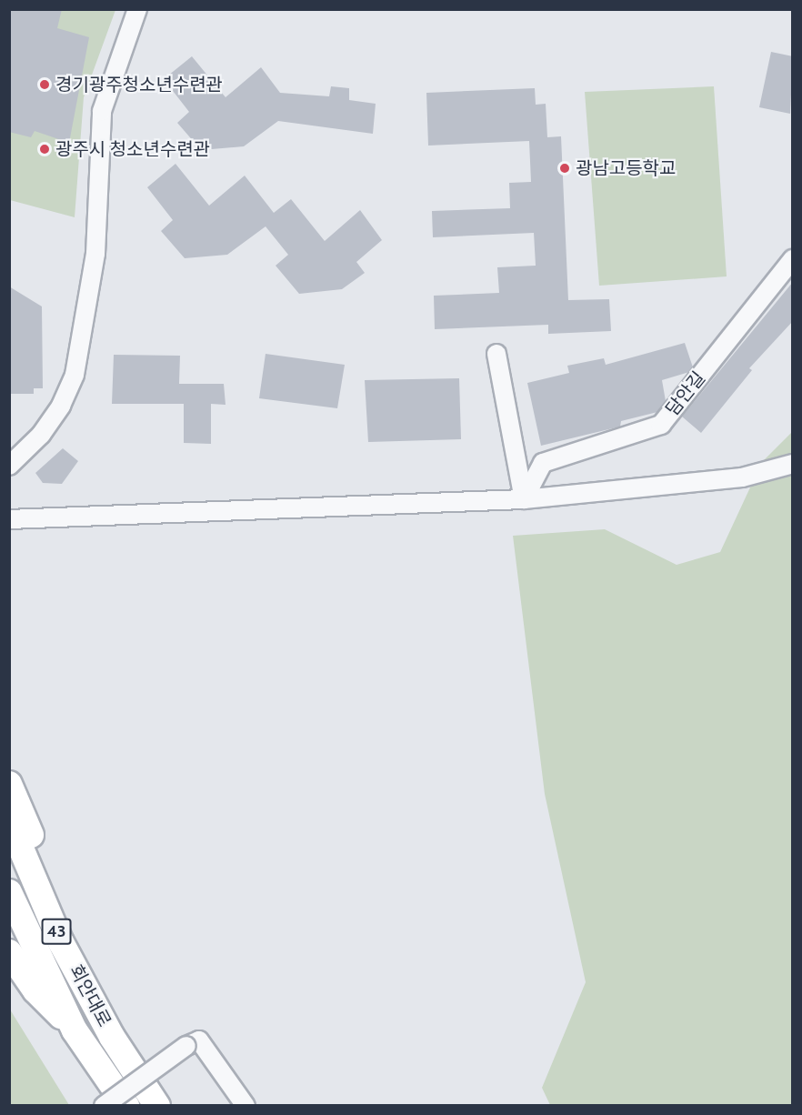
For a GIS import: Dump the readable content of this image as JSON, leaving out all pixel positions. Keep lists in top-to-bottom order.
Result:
{
  "streets": {
    "highway": ["43", "회안대로"],
    "street": ["담안길"]
  },
  "places": ["경기광주청소년수련관", "광주시 청소년수련관", "광남고등학교"]
}
